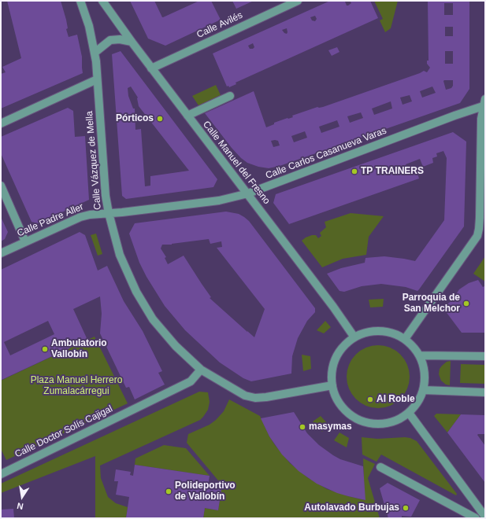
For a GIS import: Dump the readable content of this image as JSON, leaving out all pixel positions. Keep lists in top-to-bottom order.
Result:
{
  "streets": {
    "street": [
      "Calle Avilés",
      "Calle Carlos Casanueva Varas",
      "Calle Vázquez de Mella",
      "Calle Manuel del Fresno",
      "Calle Padre Aller",
      "Calle Doctor Solís Cajigal"
    ]
  },
  "crossings": [
    ["Calle Avilés", "Calle Manuel del Fresno"],
    ["Calle Carlos Casanueva Varas", "Calle Vázquez de Mella"],
    ["Calle Carlos Casanueva Varas", "Calle Manuel del Fresno"],
    ["Calle Carlos Casanueva Varas", "Calle Padre Aller"],
    ["Calle Vázquez de Mella", "Calle Manuel del Fresno"],
    ["Calle Vázquez de Mella", "Calle Padre Aller"],
    ["Calle Vázquez de Mella", "Calle Doctor Solís Cajigal"]
  ],
  "parks": ["Plaza Manuel Herrero Zumalacárregui"],
  "places": [
    "Pórticos",
    "TP TRAINERS",
    "Parroquia de San Melchor",
    "Ambulatorio Vallobín",
    "Al Roble",
    "masymas",
    "Polideportivo de Vallobín",
    "Autolavado Burbujas"
  ],
  "north": "bottom"
}
